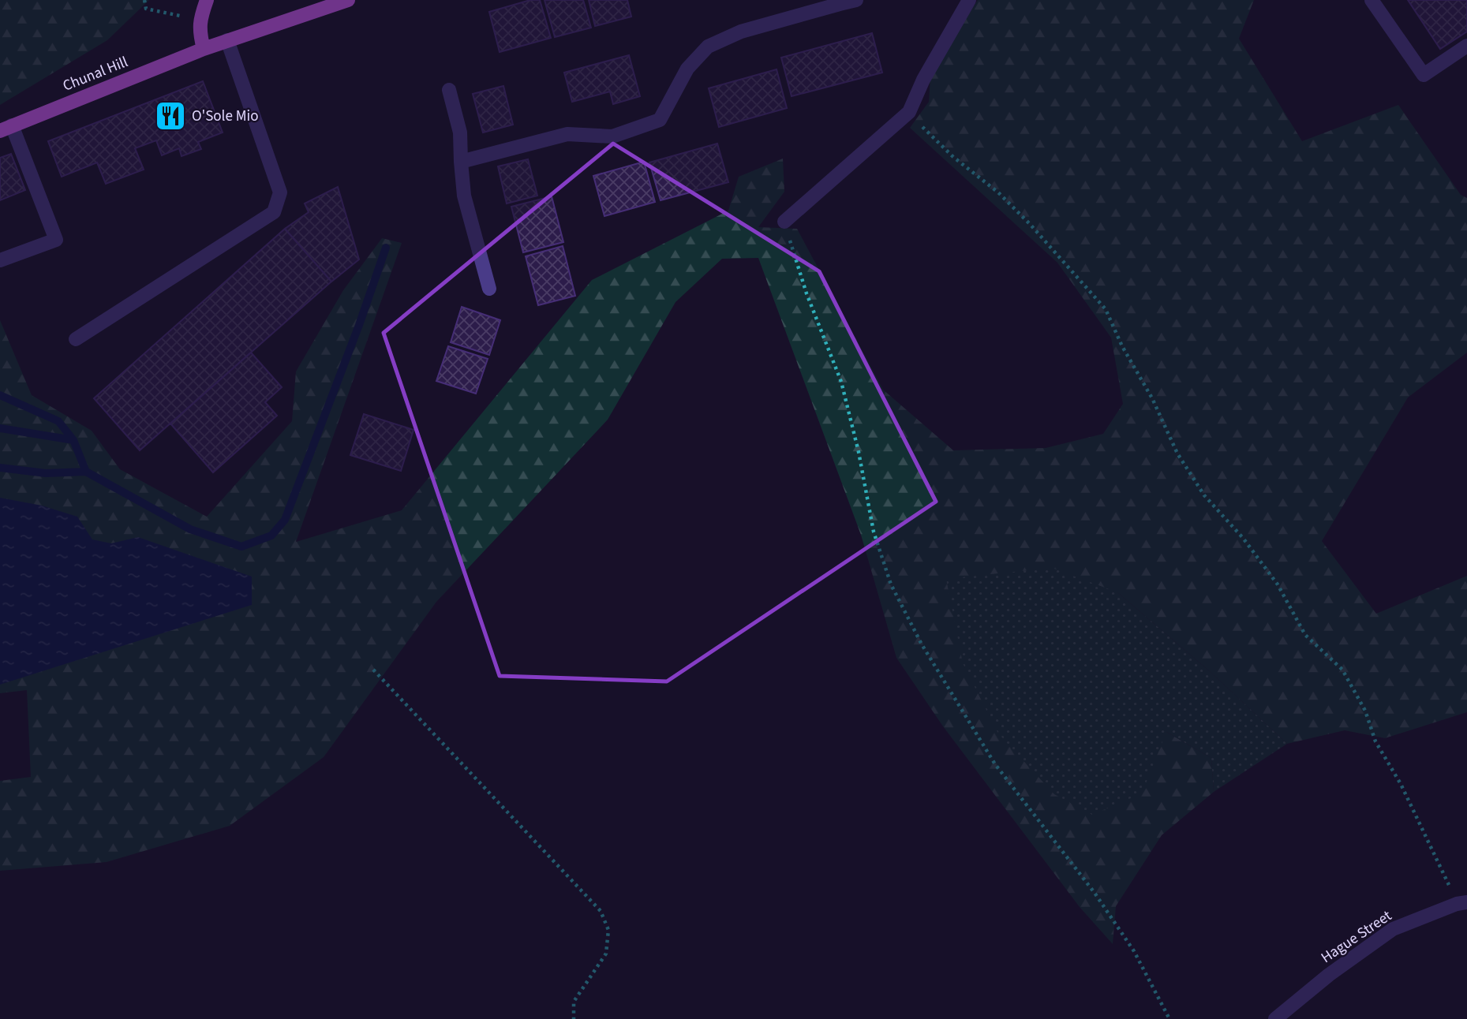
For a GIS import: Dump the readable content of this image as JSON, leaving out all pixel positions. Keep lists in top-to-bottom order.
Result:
{
  "streets": {
    "main road": ["Chunal Hill"],
    "street": ["Hague Street"]
  },
  "places": {
    "restaurant": ["O'Sole Mio"]
  }
}
